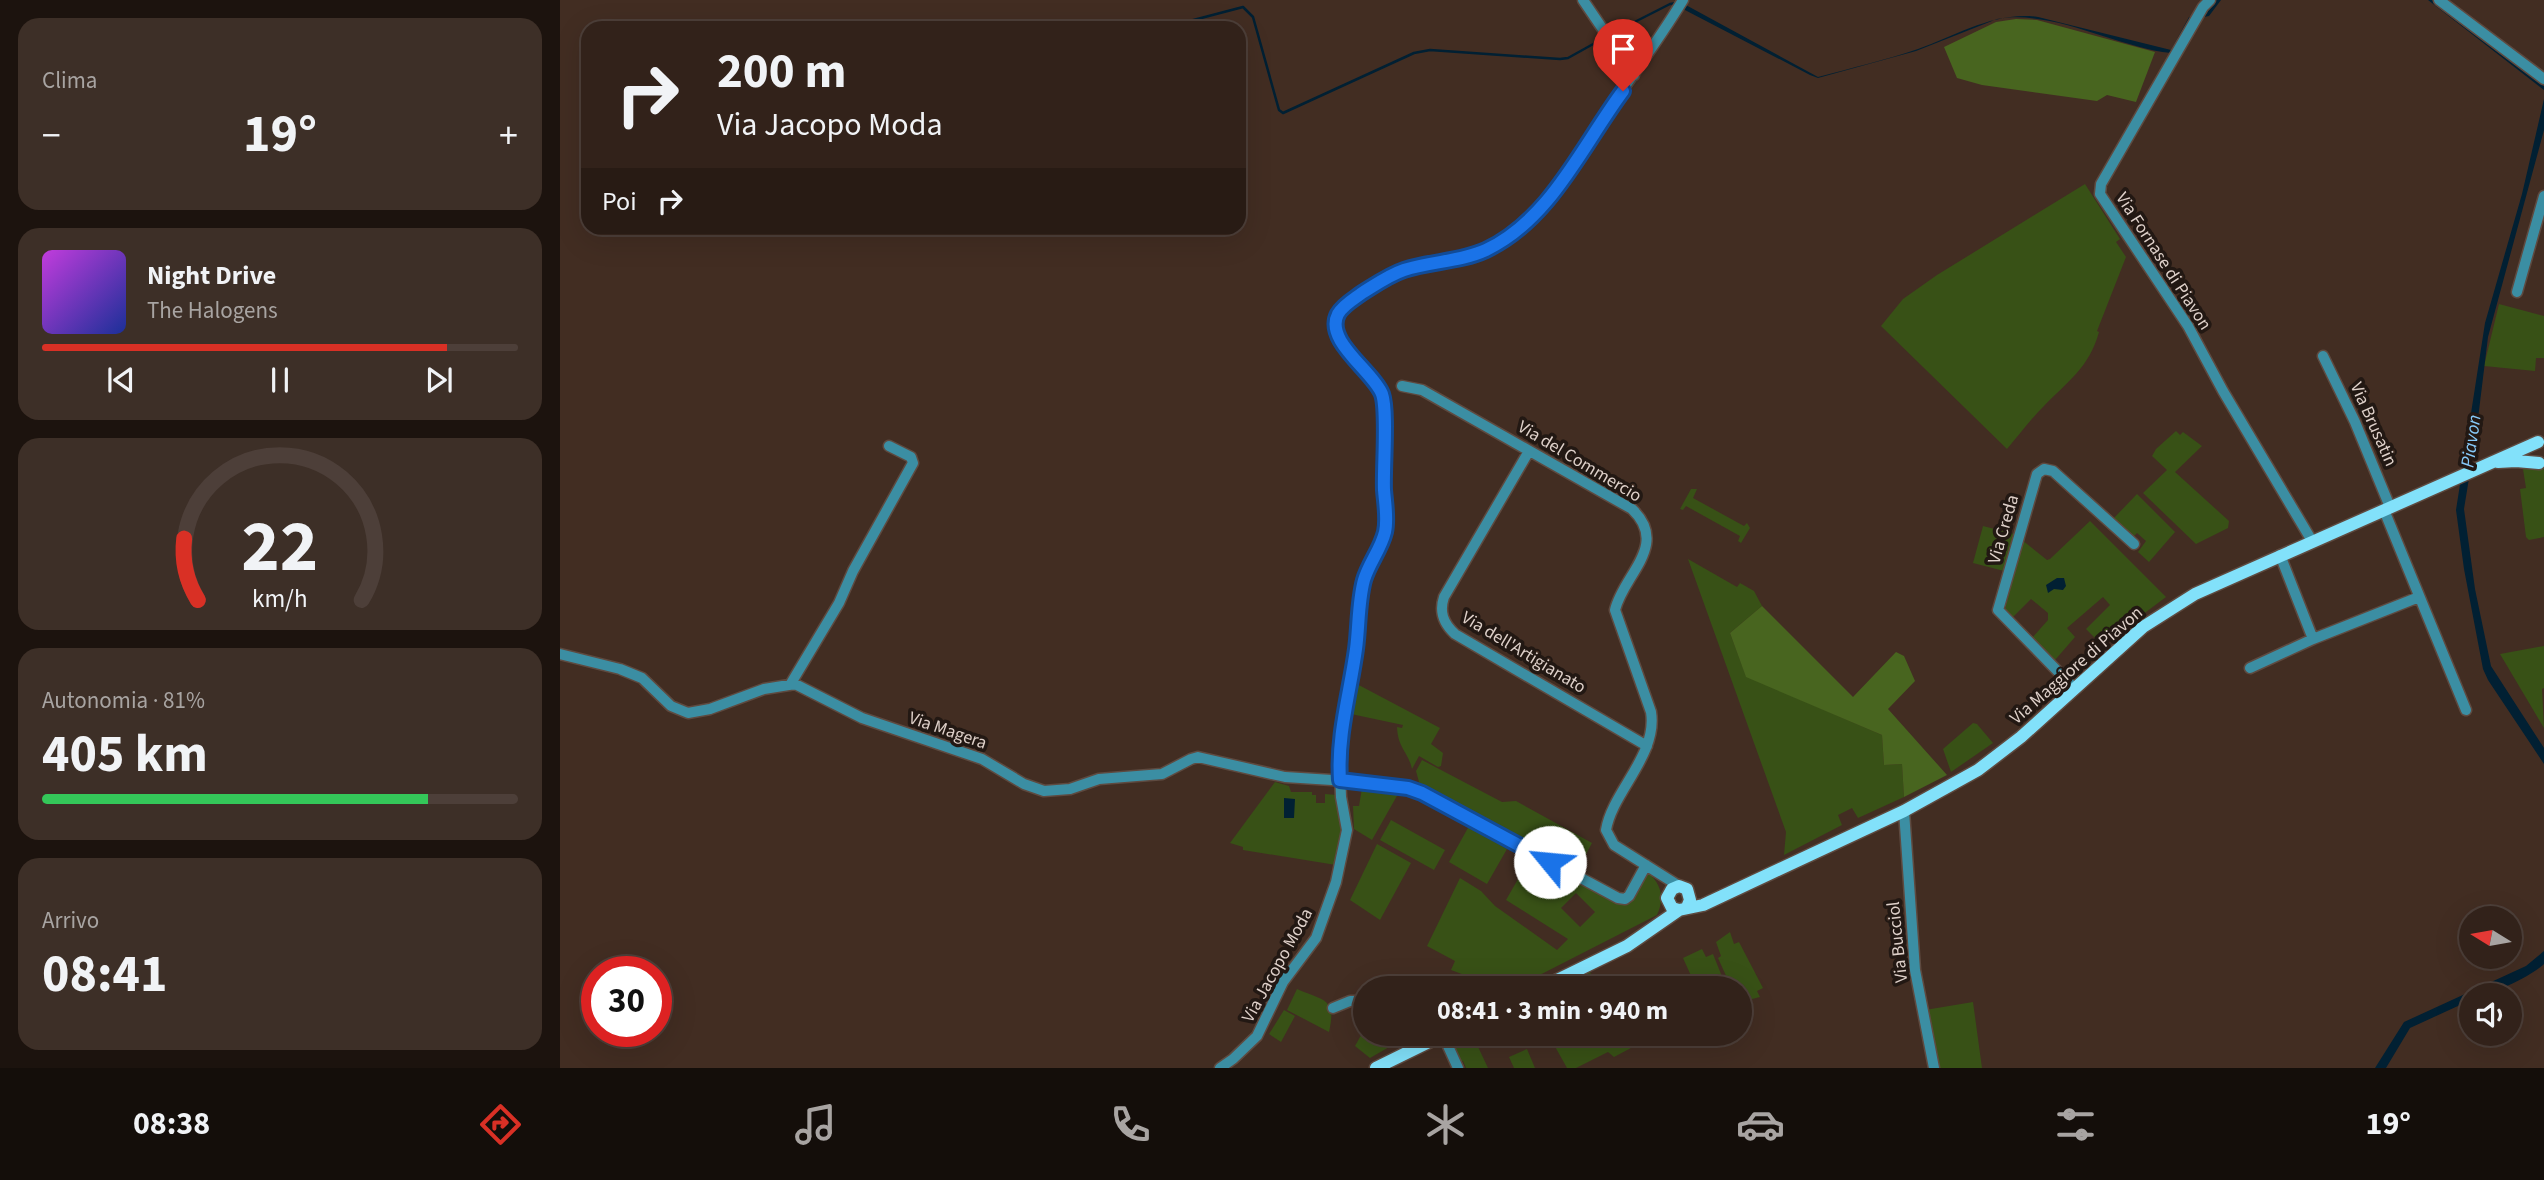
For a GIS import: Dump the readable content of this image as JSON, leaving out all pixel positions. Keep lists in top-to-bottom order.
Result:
{
  "streets": {
    "main road": ["Via Maggiore di Piavon"],
    "street": [
      "Via Fornase di Piavon",
      "Via Brusatin",
      "Via del Commercio",
      "Via Creda",
      "Via dell'Artigianato",
      "Via Magera",
      "Via Bucciol",
      "Via Jacopo Moda"
    ]
  },
  "crossings": [
    ["Via Fornase di Piavon", "Via Maggiore di Piavon"],
    ["Via Brusatin", "Via Maggiore di Piavon"],
    ["Via del Commercio", "Via dell'Artigianato"],
    ["Via Creda", "Via Maggiore di Piavon"],
    ["Via Maggiore di Piavon", "Via Bucciol"],
    ["Via Magera", "Via Jacopo Moda"]
  ],
  "water": ["Piavon"],
  "north": "left",
  "page": {
    "tile": [
      "Clima",
      ["Autonomia · 81%", "405 km"],
      ["Arrivo", "08:41"]
    ],
    "turn": ["200 m", "Via Jacopo Moda"],
    "heat": ["−", "19°", "+"],
    "then": "Poi",
    "song": ["Night Drive", "The Halogens"],
    "limit": "30",
    "trip": "08:41 · 3 min · 940 m",
    "tabs": ["08:38", "19°"],
    "gauge": ["22", "km/h"]
  }
}
